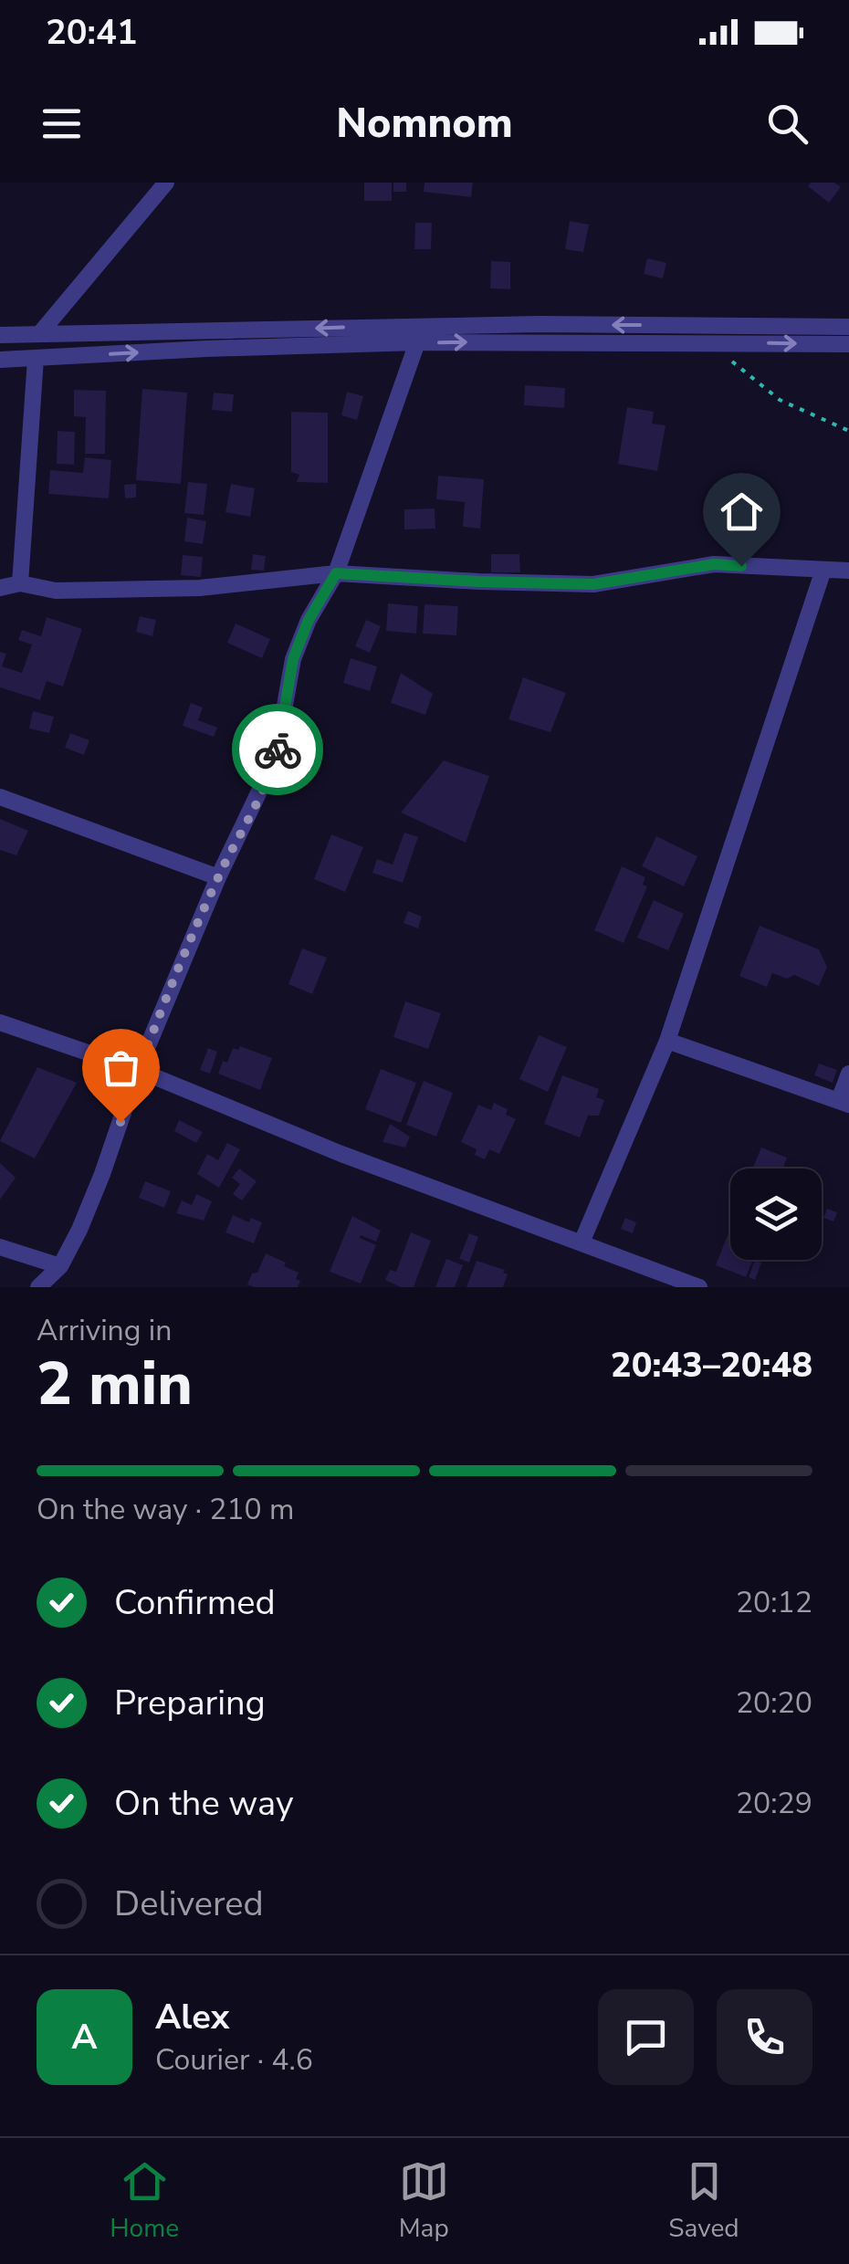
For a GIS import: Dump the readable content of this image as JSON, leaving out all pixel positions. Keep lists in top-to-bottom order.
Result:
{
  "page": {
    "status": "20:41",
    "header": "Nomnom",
    "heading": ["2 min", "Arriving in", "20:43–20:48"],
    "panel": ["Alex", "Courier · 4.6"],
    "bar": "On the way · 210 m",
    "list": [
      ["Confirmed", "20:12"],
      ["Preparing", "20:20"],
      ["On the way", "20:29"],
      "Delivered"
    ],
    "round": "A",
    "tabs": ["Home", "Map", "Saved"]
  }
}
